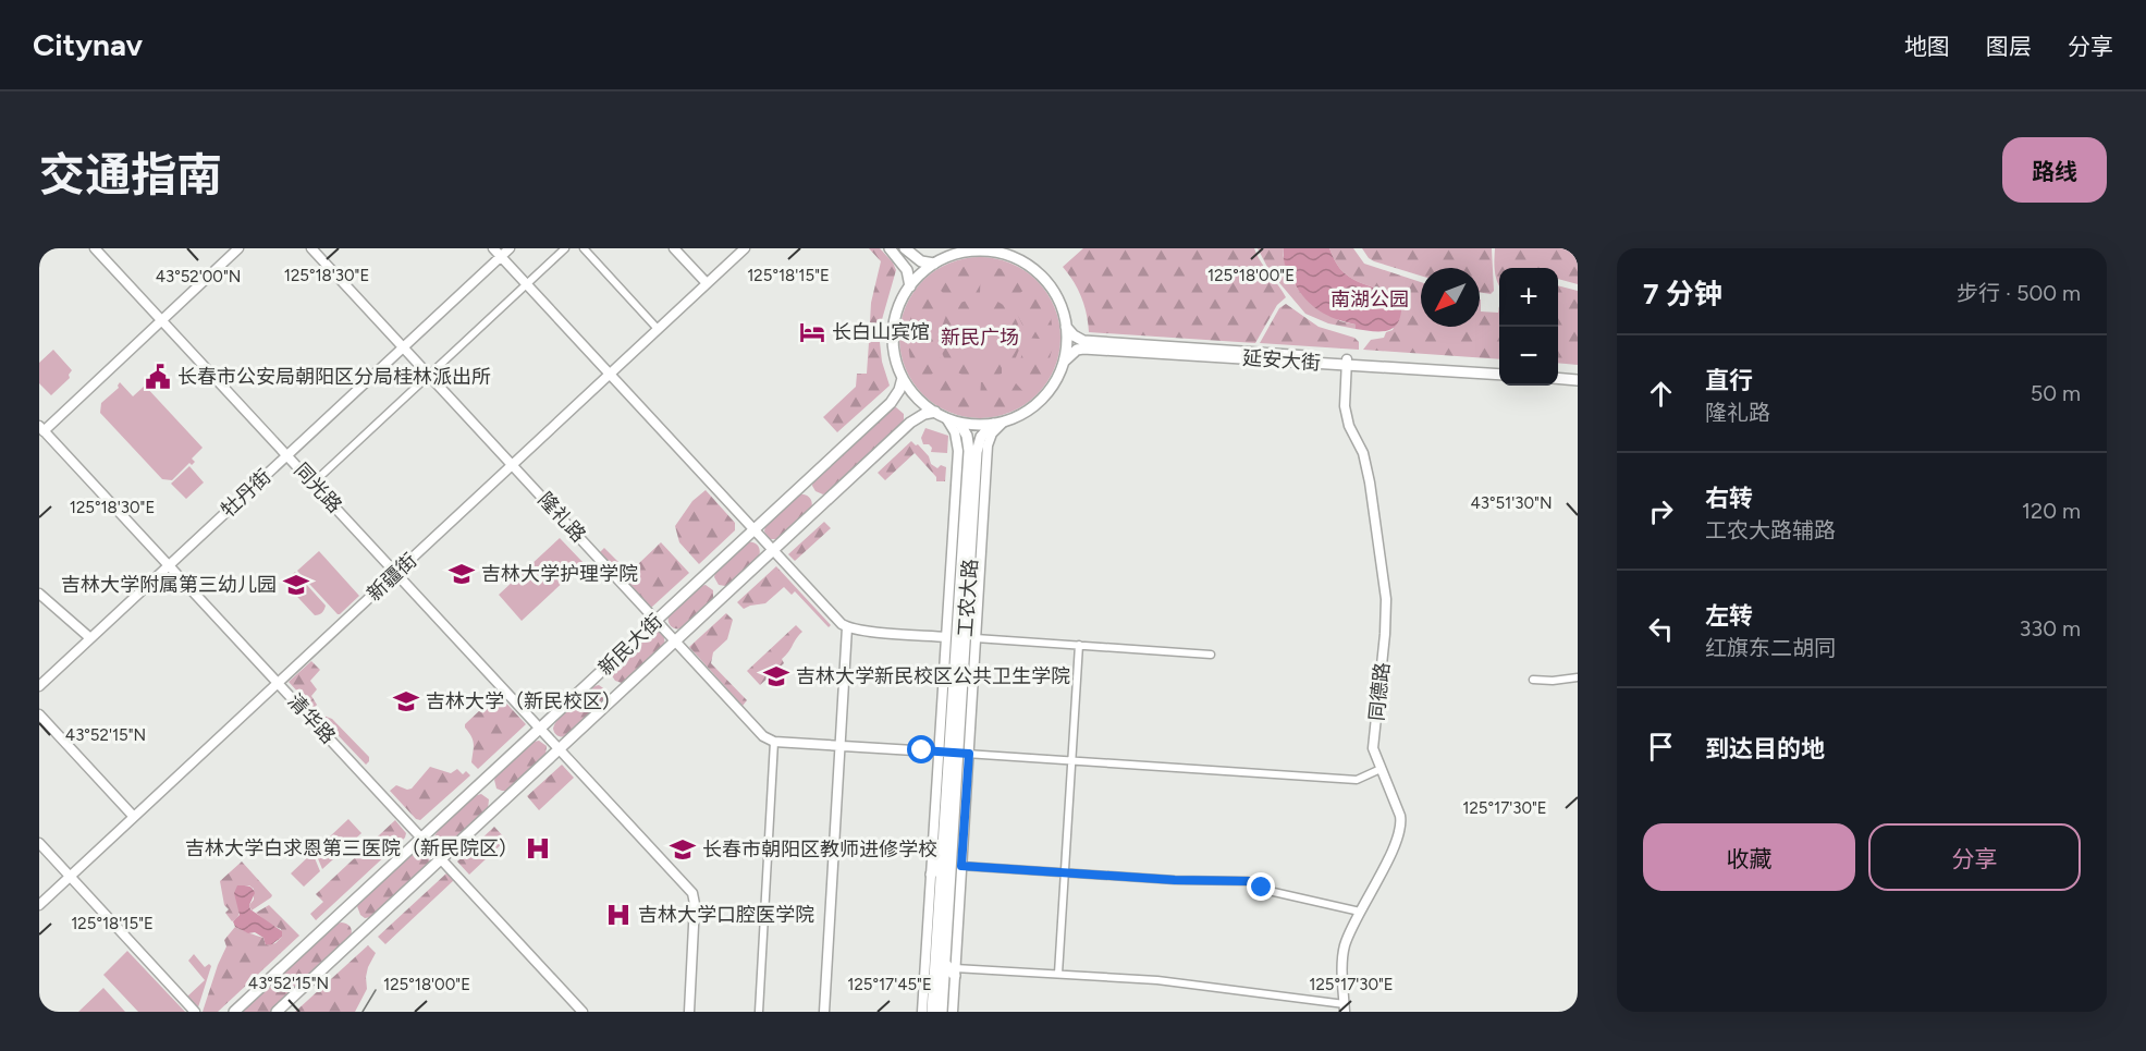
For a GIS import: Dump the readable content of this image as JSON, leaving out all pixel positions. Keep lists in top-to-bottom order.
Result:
{
  "streets": {
    "main road": ["延安大街", "工农大路", "新民大街"],
    "street": [
      "同光路",
      "牡丹街",
      "隆礼路",
      "新疆街",
      "同德路",
      "清华路"
    ]
  },
  "crossings": [
    ["延安大街", "工农大路"],
    ["延安大街", "新民大街"],
    ["延安大街", "同德路"],
    ["同光路", "牡丹街"],
    ["同光路", "新疆街"],
    ["同光路", "新民大街"],
    ["牡丹街", "隆礼路"],
    ["牡丹街", "清华路"],
    ["隆礼路", "新疆街"],
    ["隆礼路", "新民大街"],
    ["新疆街", "清华路"],
    ["工农大路", "新民大街"],
    ["新民大街", "清华路"]
  ],
  "parks": ["南湖公园", "新民广场"],
  "places": {
    "hotel": ["长白山宾馆"],
    "public building": ["长春市公安局朝阳区分局桂林派出所"],
    "school or university": [
      "吉林大学护理学院",
      "吉林大学附属第三幼儿园",
      "吉林大学新民校区公共卫生学院",
      "吉林大学（新民校区）",
      "长春市朝阳区教师进修学校"
    ],
    "hospital": ["吉林大学白求恩第三医院（新民院区）", "吉林大学口腔医学院"]
  },
  "north": "bottom left",
  "page": {
    "header": "Citynav",
    "nav": ["地图", "图层", "分享"],
    "title": "交通指南",
    "buttons": [
      "路线",
      ["收藏", "分享"]
    ],
    "heading": ["7 分钟", "步行 · 500 m"],
    "map_buttons": ["+", "−"],
    "list": [
      ["直行", "隆礼路", "50 m"],
      ["右转", "工农大路辅路", "120 m"],
      ["左转", "红旗东二胡同", "330 m"],
      "到达目的地"
    ]
  },
  "coordinates": [
    "125°18'30\"E",
    "125°18'15\"E",
    "125°18'00\"E",
    "43°52'00\"N",
    "43°51'30\"N",
    "43°52'15\"N",
    "125°17'30\"E",
    "125°17'45\"E"
  ]
}
